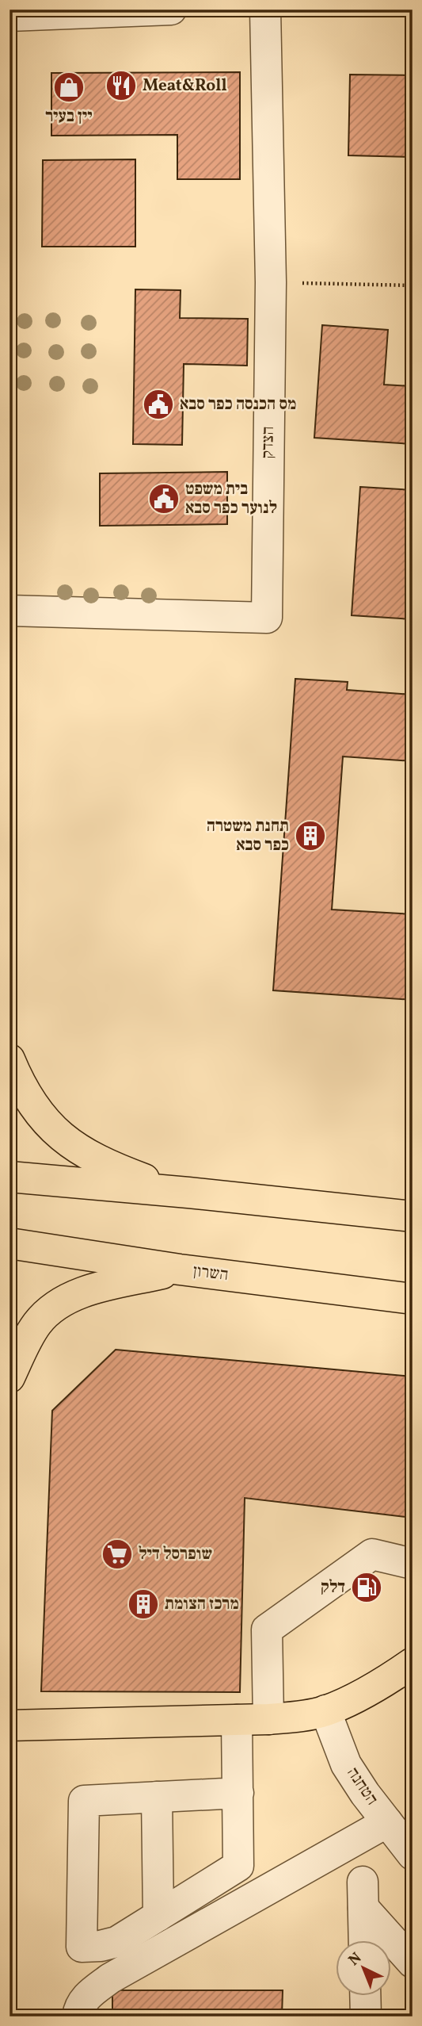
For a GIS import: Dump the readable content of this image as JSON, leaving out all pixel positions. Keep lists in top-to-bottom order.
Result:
{
  "streets": {
    "main road": ["השרון"],
    "street": ["הצדק", "הטחנה"]
  },
  "places": {
    "restaurant": ["Meat&Roll"],
    "shop": ["יין בעיר"],
    "public building": ["מס הכנסה כפר סבא", "בית משפט לנוער כפר סבא"],
    "building": ["תחנת משטרה כפר סבא", "מרכז הצומת"],
    "supermarket": ["שופרסל דיל"],
    "fuel station": ["דלק"]
  },
  "north": "top left"
}
